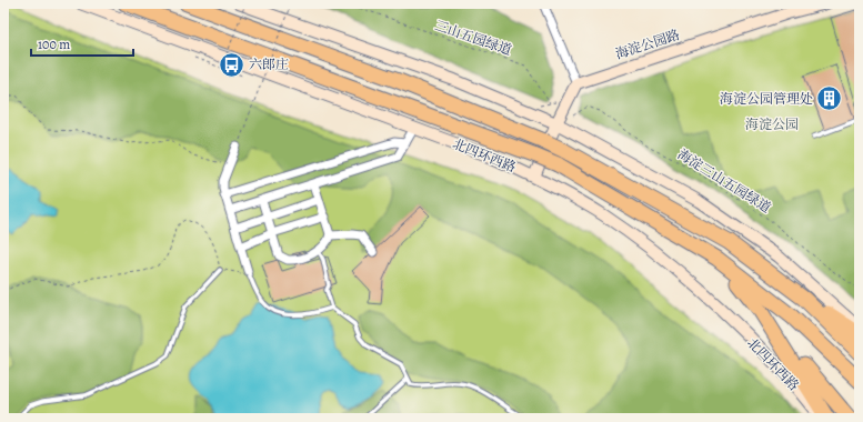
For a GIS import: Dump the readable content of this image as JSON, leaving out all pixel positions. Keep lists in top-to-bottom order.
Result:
{
  "streets": {
    "highway": ["北四环西路"],
    "street": ["海淀公园路"],
    "path": ["三山五园绿道", "海淀三山五园绿道"]
  },
  "parks": ["海淀公园"],
  "places": {
    "bus stop": ["六郎庄"],
    "building": ["海淀公园管理处"]
  },
  "scale_bar": "100 m"
}
